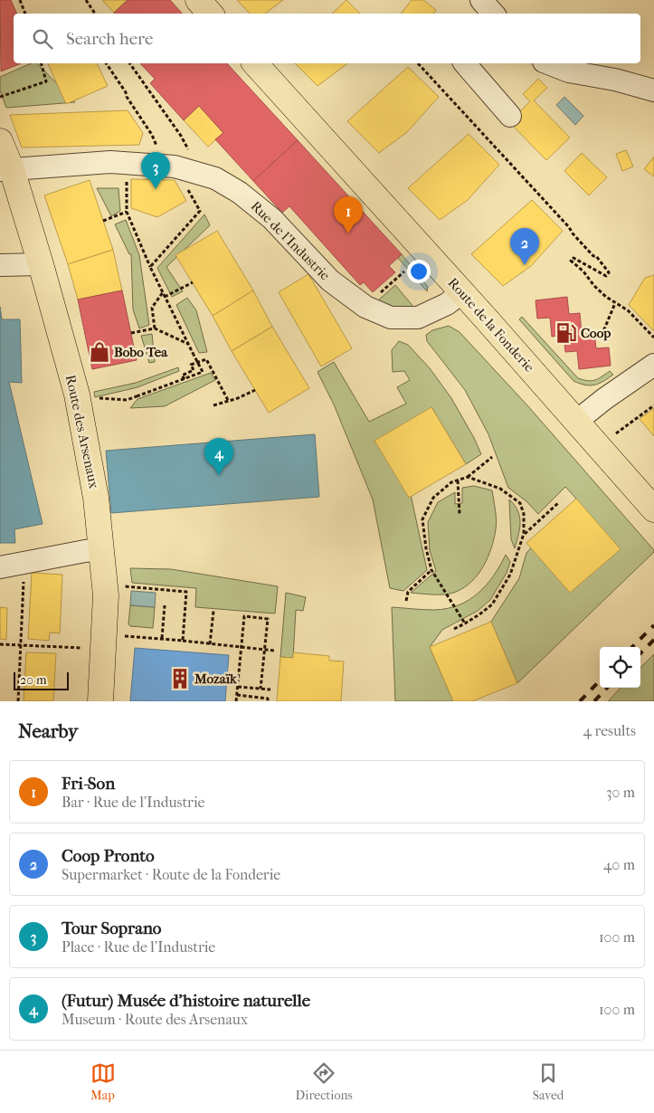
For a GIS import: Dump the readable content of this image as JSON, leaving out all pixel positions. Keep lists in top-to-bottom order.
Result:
{
  "streets": {
    "main road": ["Route de la Fonderie", "Route des Arsenaux"],
    "street": ["Rue de l'Industrie"]
  },
  "crossings": [
    ["Rue de l'Industrie", "Route de la Fonderie"],
    ["Rue de l'Industrie", "Route des Arsenaux"]
  ],
  "places": {
    "fuel station": ["Coop"],
    "shop": ["Bobo Tea"],
    "building": ["Mozaïk"]
  },
  "scale_bar": "20 m",
  "page": {
    "search": "Search here",
    "pins": [
      "3",
      "1",
      "2",
      "4"
    ],
    "scale": "20 m",
    "heading": ["Nearby", "4 results"],
    "list": [
      {
        "mark": "1",
        "name": "Fri-Son",
        "note": "Bar · Rue de l'Industrie",
        "value": "30 m"
      },
      {
        "mark": "2",
        "name": "Coop Pronto",
        "note": "Supermarket · Route de la Fonderie",
        "value": "40 m"
      },
      {
        "mark": "3",
        "name": "Tour Soprano",
        "note": "Place · Rue de l'Industrie",
        "value": "100 m"
      },
      {
        "mark": "4",
        "name": "(Futur) Musée d'histoire naturelle",
        "note": "Museum · Route des Arsenaux",
        "value": "100 m"
      }
    ],
    "nav": ["Map", "Directions", "Saved"]
  }
}
